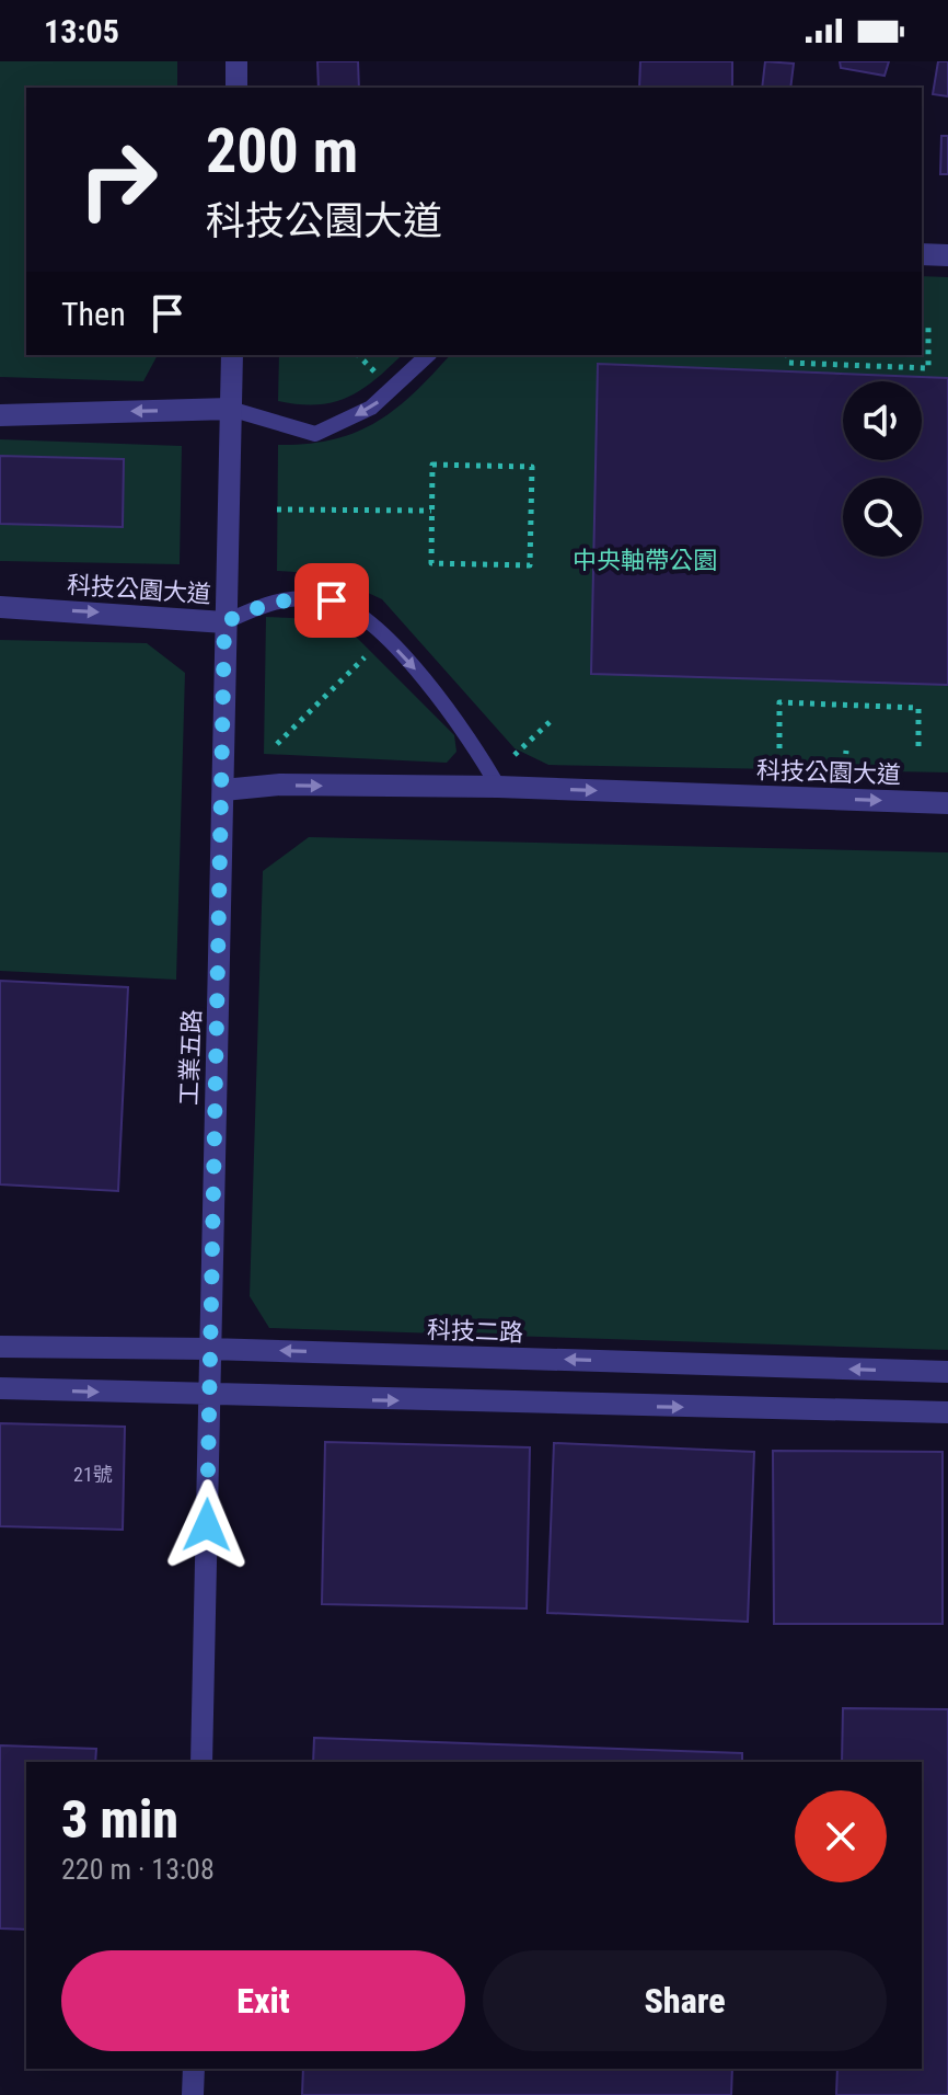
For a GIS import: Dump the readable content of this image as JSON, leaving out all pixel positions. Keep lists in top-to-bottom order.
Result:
{
  "streets": {
    "street": ["科技公園大道", "工業五路", "科技二路"]
  },
  "crossings": [
    ["科技公園大道", "工業五路"],
    ["工業五路", "科技二路"]
  ],
  "one_way": ["科技公園大道"],
  "parks": ["中央軸帶公園"],
  "house_numbers": ["21號"],
  "page": {
    "status": "13:05",
    "turn": ["200 m", "科技公園大道"],
    "then": "Then",
    "heading": ["3 min", "220 m · 13:08"],
    "buttons": ["Exit", "Share"]
  }
}
